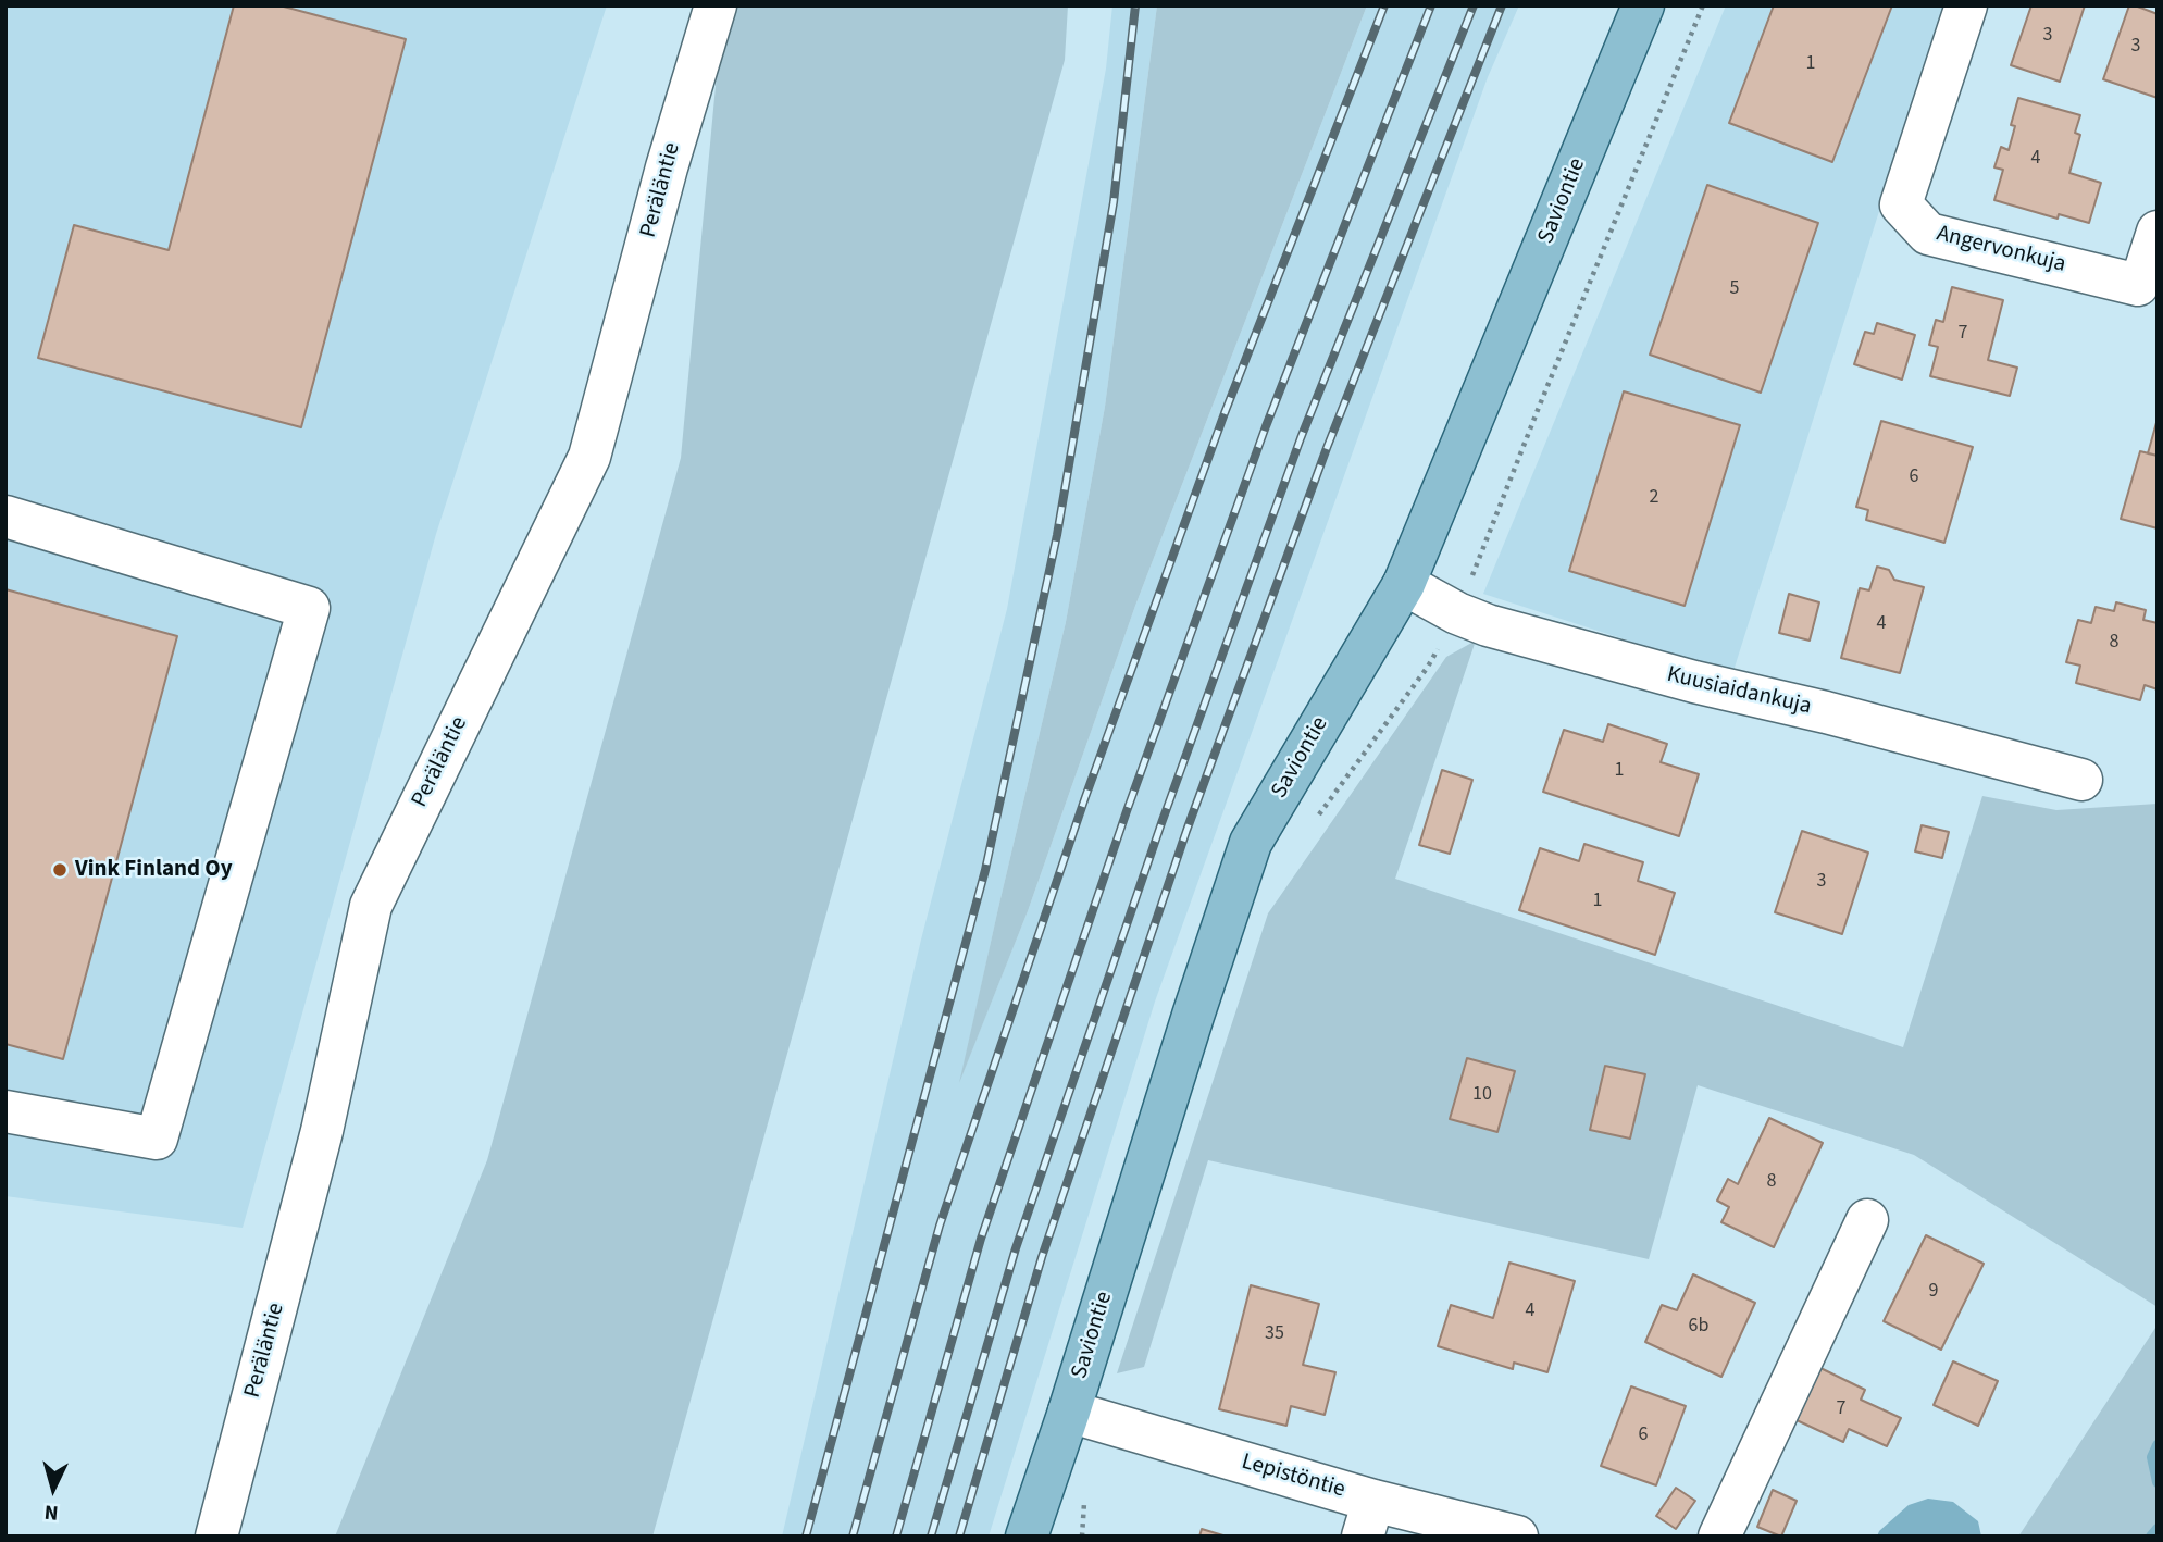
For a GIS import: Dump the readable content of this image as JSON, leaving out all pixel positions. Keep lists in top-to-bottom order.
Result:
{
  "streets": {
    "main road": ["Saviontie"],
    "street": [
      "Peräläntie",
      "Angervonkuja",
      "Kuusiaidankuja",
      "Lepistöntie"
    ]
  },
  "crossings": [
    ["Saviontie", "Kuusiaidankuja"],
    ["Saviontie", "Lepistöntie"]
  ],
  "places": ["Vink Finland Oy"],
  "house_numbers": [
    "3",
    "3",
    "1",
    "4",
    "5",
    "7",
    "6",
    "2",
    "4",
    "8",
    "1",
    "3",
    "1",
    "10",
    "8",
    "9",
    "4",
    "6b",
    "35",
    "7",
    "6"
  ],
  "north": "bottom"
}
